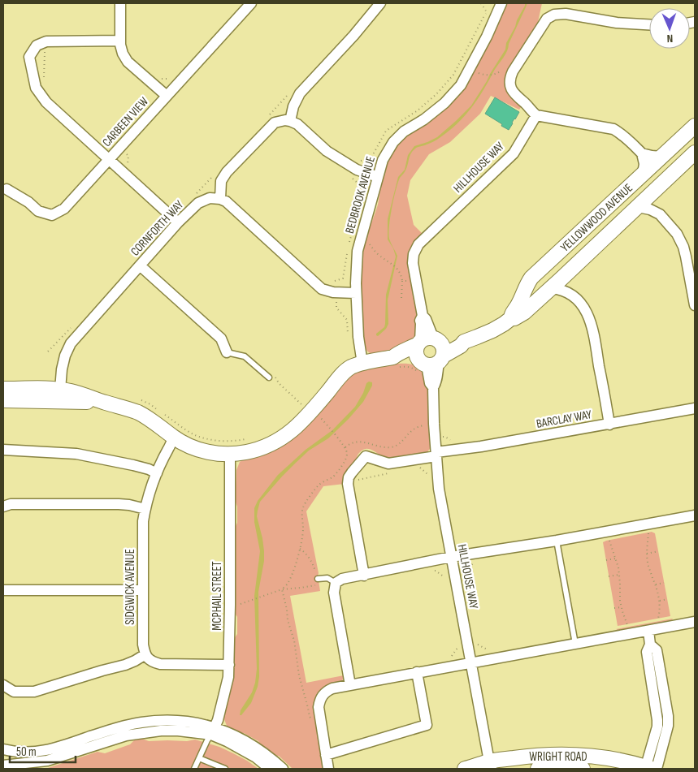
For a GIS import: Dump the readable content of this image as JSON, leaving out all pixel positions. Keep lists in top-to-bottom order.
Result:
{
  "streets": {
    "street": [
      "CARBEEN VIEW",
      "HILLHOUSE WAY",
      "BEDBROOK AVENUE",
      "YELLOWWOOD AVENUE",
      "CORNFORTH WAY",
      "BARCLAY WAY",
      "SIDGWICK AVENUE",
      "MCPHAIL STREET",
      "WRIGHT ROAD"
    ]
  },
  "crossings": [
    ["HILLHOUSE WAY", "YELLOWWOOD AVENUE"],
    ["HILLHOUSE WAY", "BARCLAY WAY"],
    ["HILLHOUSE WAY", "WRIGHT ROAD"],
    ["BEDBROOK AVENUE", "YELLOWWOOD AVENUE"],
    ["YELLOWWOOD AVENUE", "CORNFORTH WAY"],
    ["YELLOWWOOD AVENUE", "SIDGWICK AVENUE"],
    ["YELLOWWOOD AVENUE", "MCPHAIL STREET"]
  ],
  "scale_bar": "50 m",
  "north": "bottom"
}
